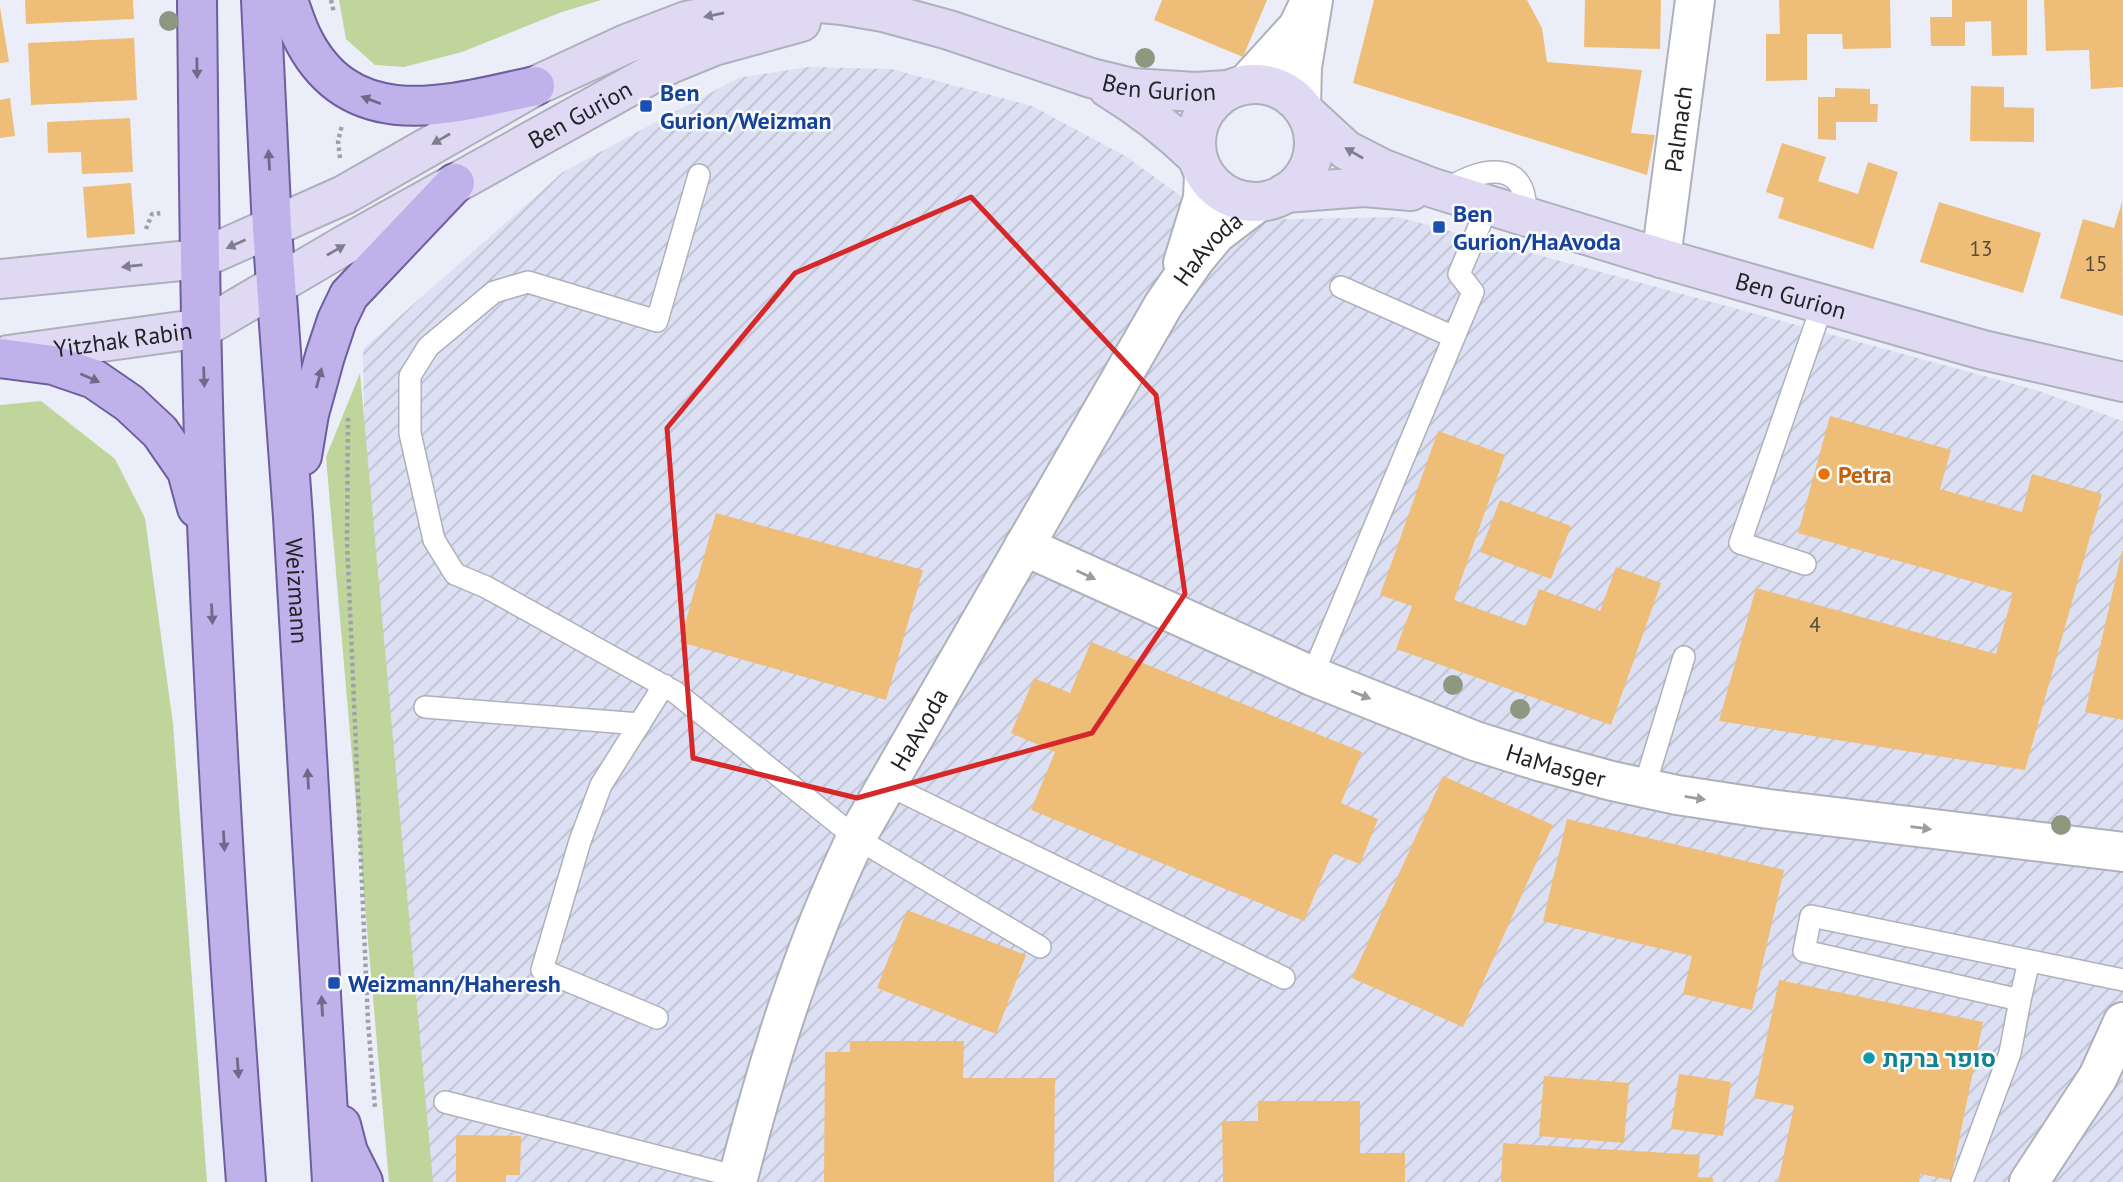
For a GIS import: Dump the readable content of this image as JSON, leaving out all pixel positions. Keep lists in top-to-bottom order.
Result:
{
  "streets": {
    "main road": ["Weizmann"],
    "street": [
      "Ben Gurion",
      "Palmach",
      "HaAvoda",
      "Yitzhak Rabin",
      "HaMasger"
    ]
  },
  "crossings": [
    ["Ben Gurion", "Palmach"],
    ["Ben Gurion", "HaAvoda"],
    ["Ben Gurion", "Yitzhak Rabin"],
    ["Ben Gurion", "Weizmann"],
    ["HaAvoda", "HaMasger"],
    ["Yitzhak Rabin", "Weizmann"]
  ],
  "one_way": ["HaMasger"],
  "places": {
    "transit": ["Ben Gurion/Weizman", "Ben Gurion/HaAvoda", "Weizmann/Haheresh"],
    "other": ["Petra", "סופר ברקת"]
  },
  "house_numbers": ["13", "15", "4"]
}
